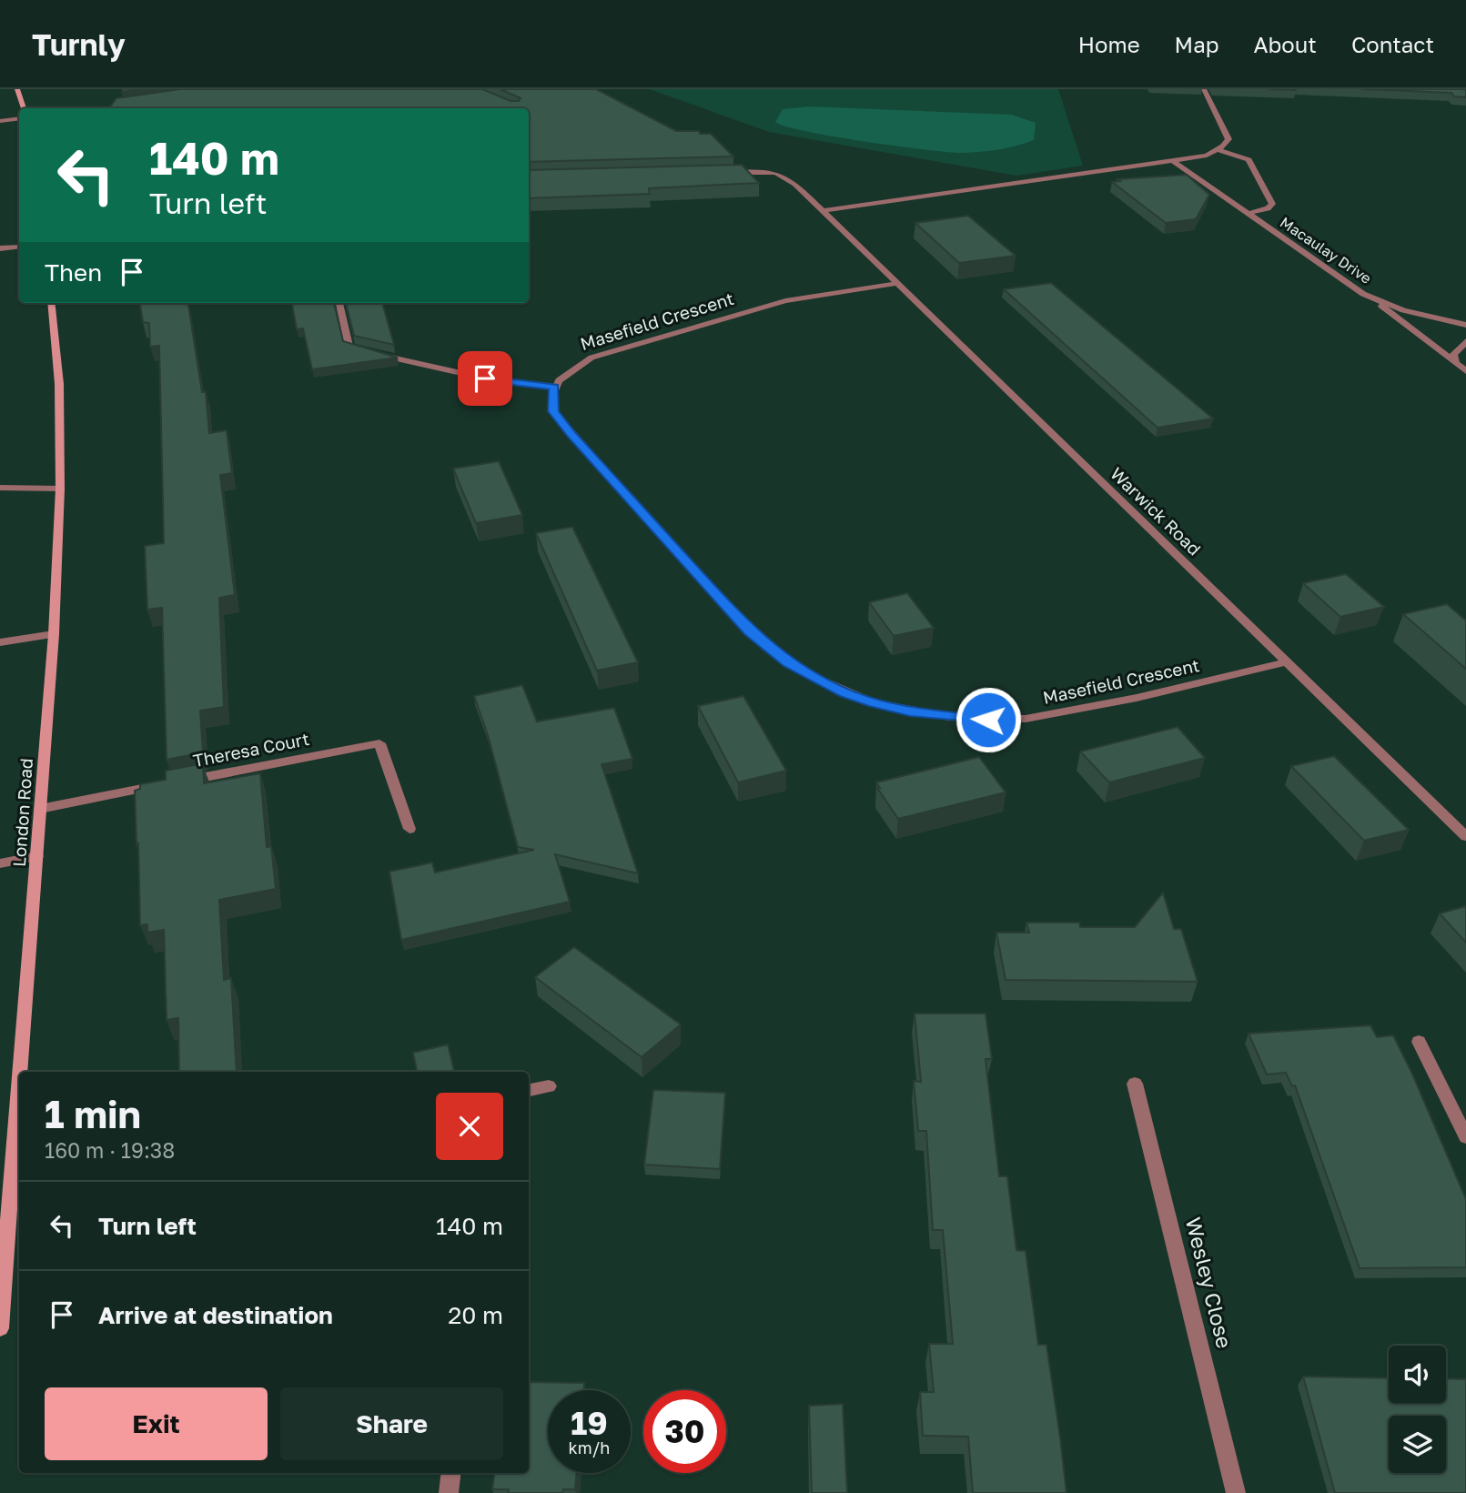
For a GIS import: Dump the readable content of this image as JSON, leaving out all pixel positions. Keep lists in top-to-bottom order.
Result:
{
  "streets": {
    "main road": ["London Road"],
    "street": [
      "Macaulay Drive",
      "Masefield Crescent",
      "Warwick Road",
      "Theresa Court",
      "Wesley Close"
    ]
  },
  "crossings": [
    ["Masefield Crescent", "Warwick Road"],
    ["Theresa Court", "London Road"]
  ],
  "page": {
    "header": "Turnly",
    "nav": [
      "Home",
      "Map",
      "About",
      "Contact"
    ],
    "turn": ["140 m", "Turn left"],
    "then": "Then",
    "heading": ["1 min", "160 m · 19:38"],
    "list": [
      {
        "name": "Turn left",
        "value": "140 m"
      },
      {
        "name": "Arrive at destination",
        "value": "20 m"
      }
    ],
    "buttons": ["Exit", "Share"],
    "speed": "19 km/h",
    "limit": "30"
  }
}
